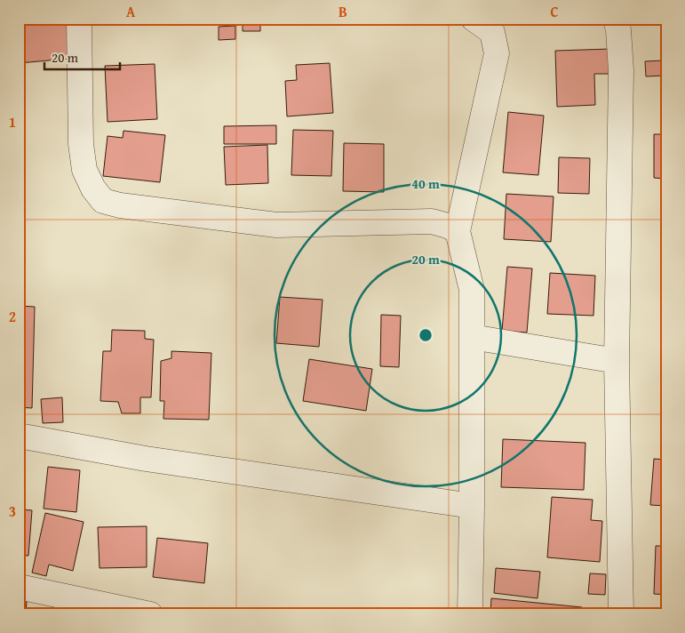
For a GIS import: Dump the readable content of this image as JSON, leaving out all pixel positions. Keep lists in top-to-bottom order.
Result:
{
  "scale_bar": "20 m",
  "grid": {
    "columns": ["A", "B", "C"],
    "rows": ["1", "2", "3"]
  },
  "rings": ["40 m", "20 m"]
}
